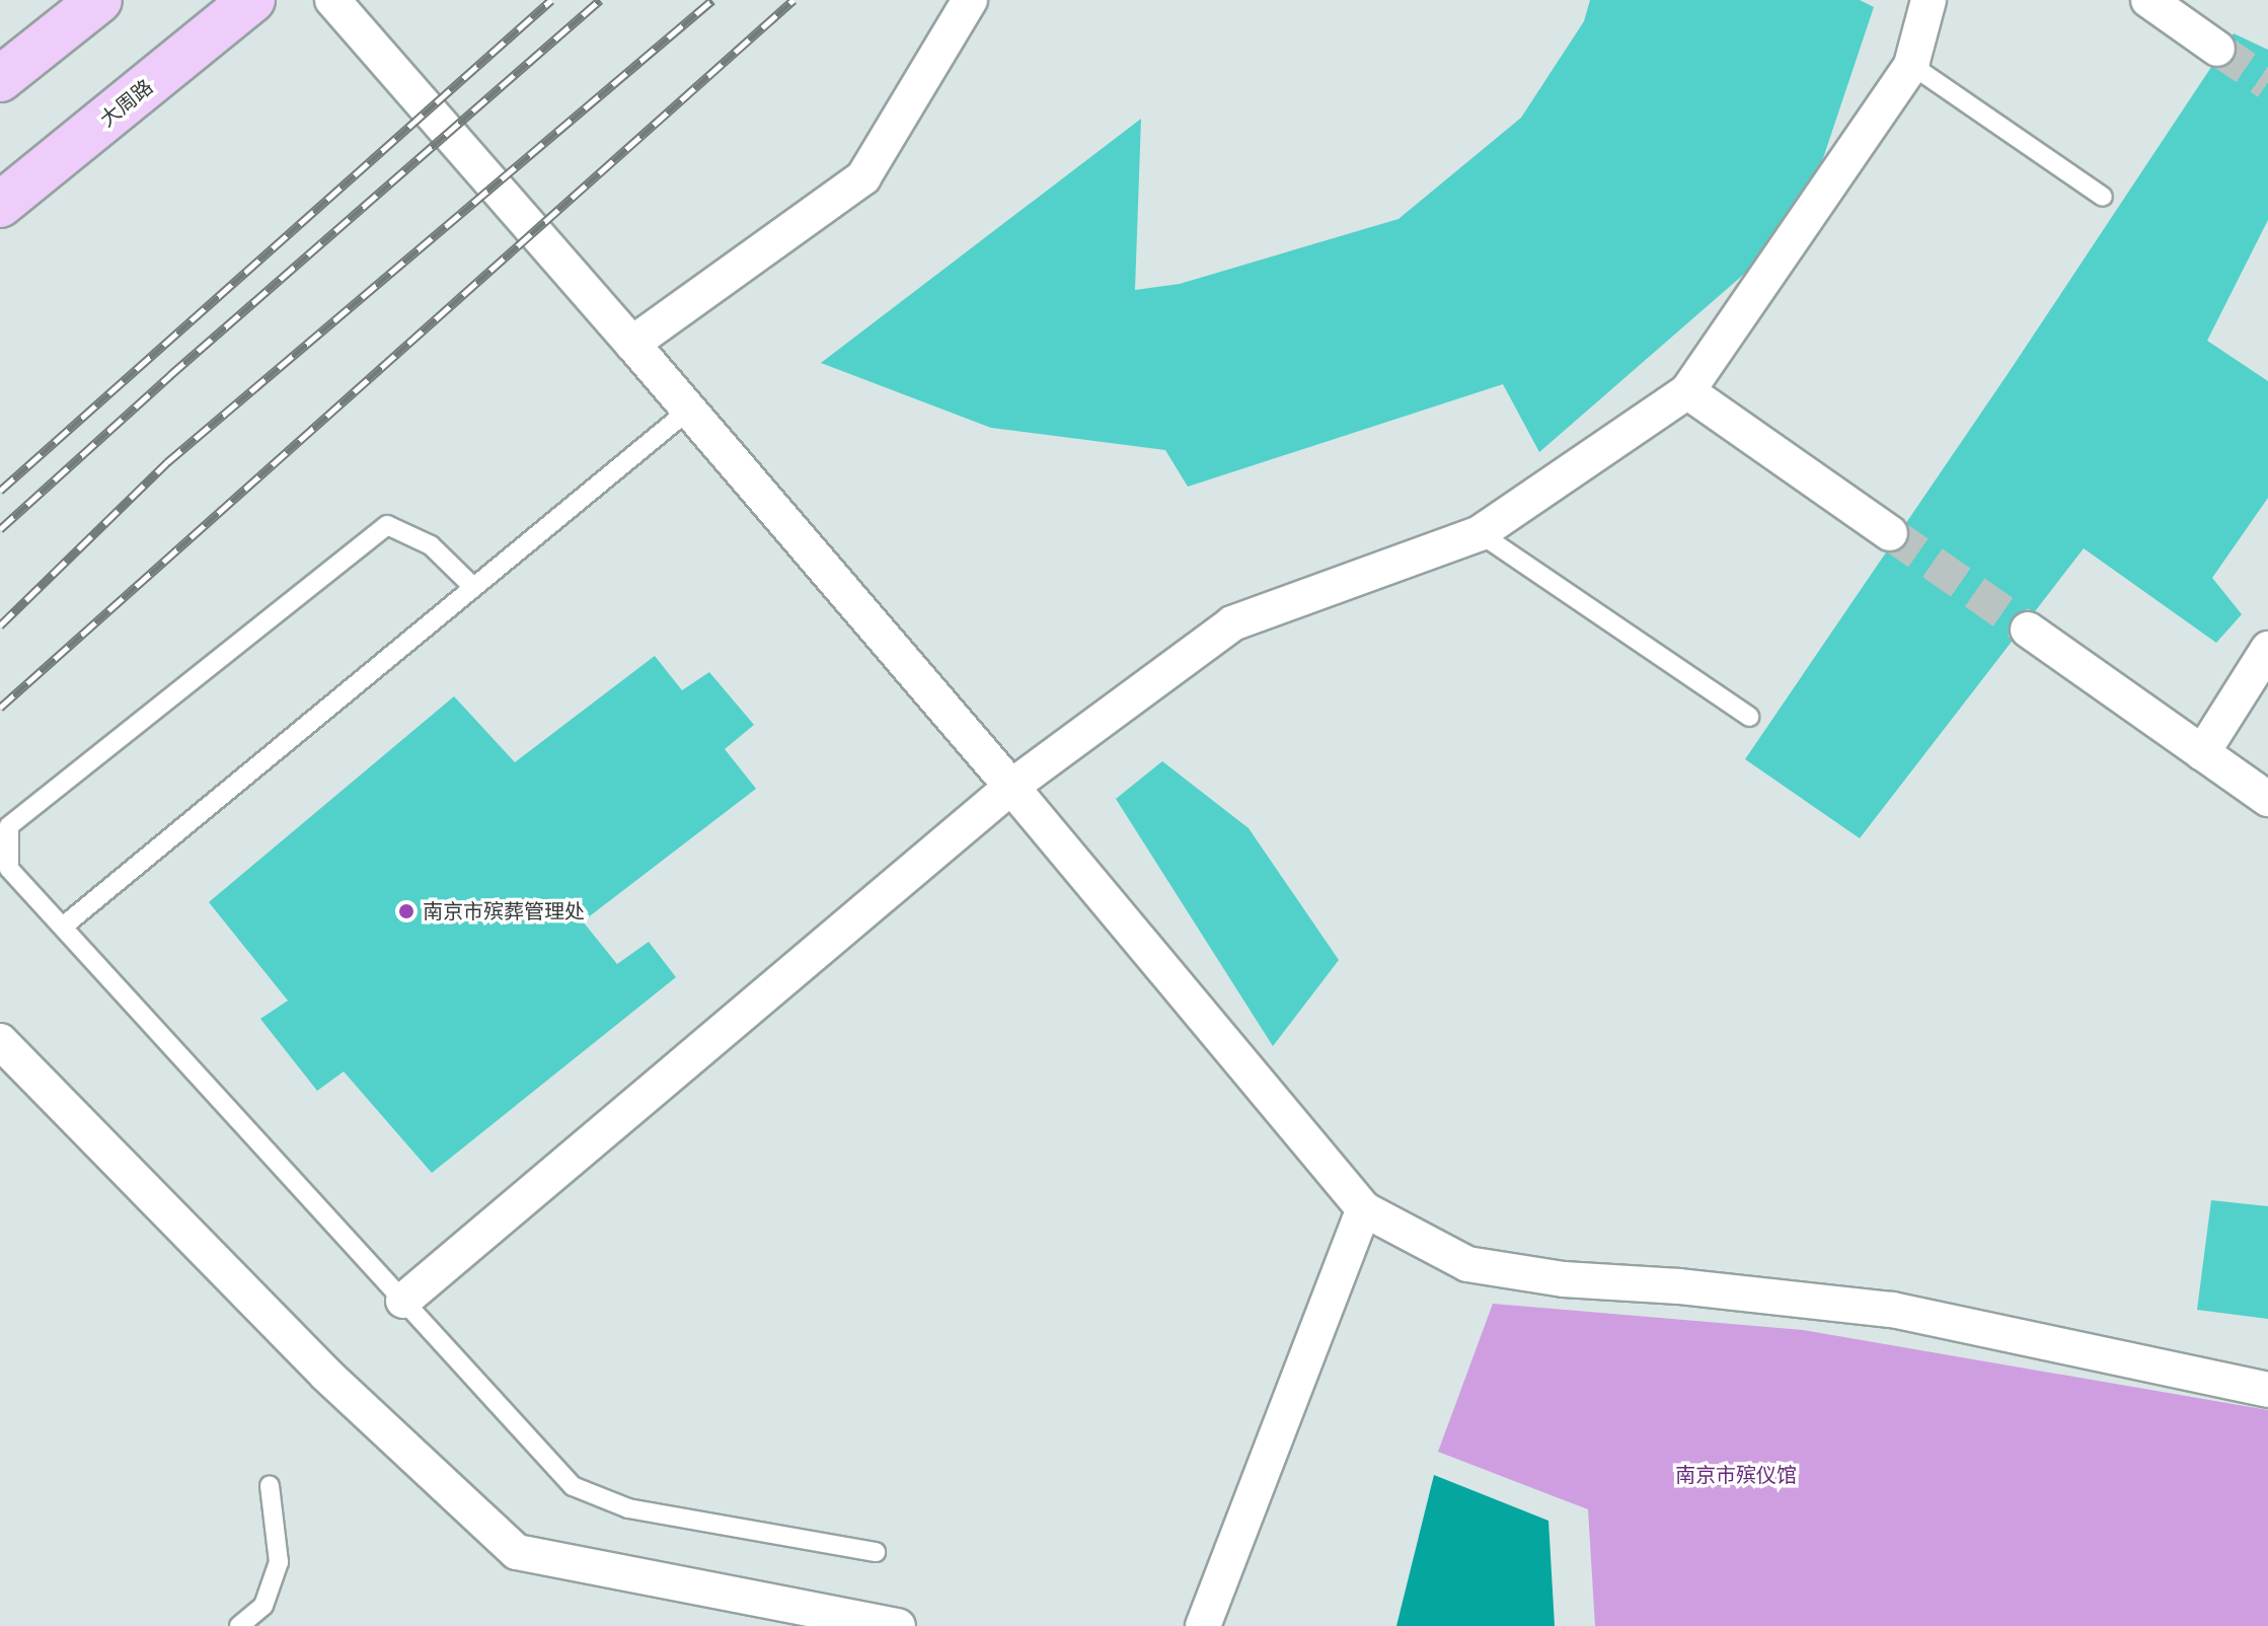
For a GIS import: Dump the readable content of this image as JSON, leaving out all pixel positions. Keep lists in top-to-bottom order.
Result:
{
  "streets": {
    "main road": ["大周路"]
  },
  "parks": ["南京市殡仪馆"],
  "places": ["南京市殡葬管理处"]
}
